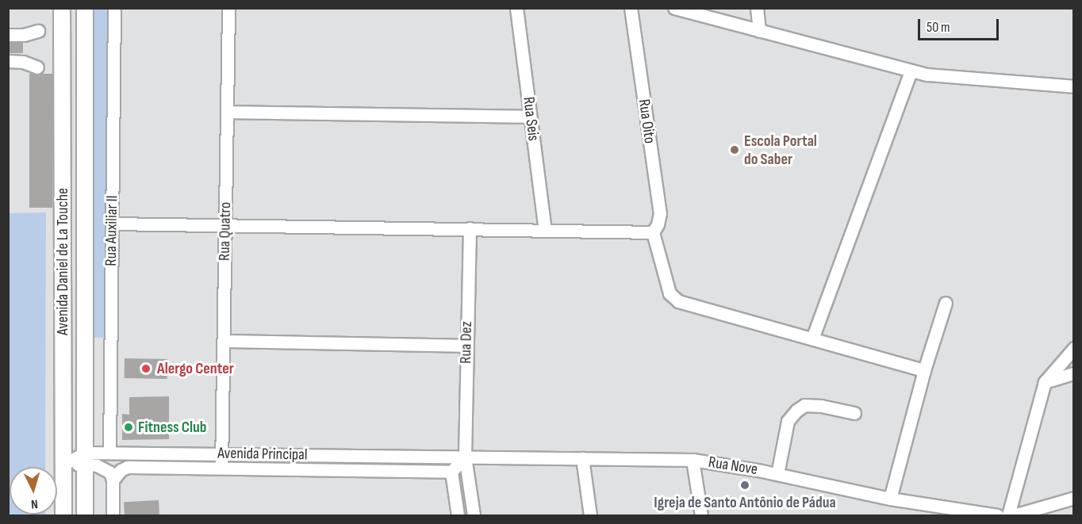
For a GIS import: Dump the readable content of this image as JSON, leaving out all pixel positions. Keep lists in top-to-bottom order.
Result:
{
  "streets": {
    "main road": ["Avenida Daniel de La Touche"],
    "street": [
      "Rua Seis",
      "Rua Oito",
      "Rua Auxiliar II",
      "Rua Quatro",
      "Rua Dez",
      "Avenida Principal",
      "Rua Nove"
    ]
  },
  "crossings": [
    ["Rua Auxiliar II", "Avenida Principal"],
    ["Rua Quatro", "Avenida Principal"],
    ["Avenida Daniel de La Touche", "Avenida Principal"],
    ["Rua Dez", "Avenida Principal"],
    ["Rua Dez", "Rua Nove"],
    ["Avenida Principal", "Rua Nove"]
  ],
  "places": [
    "Escola Portal do Saber",
    "Alergo Center",
    "Fitness Club",
    "Igreja de Santo Antônio de Pádua"
  ],
  "scale_bar": "50 m",
  "north": "bottom"
}
